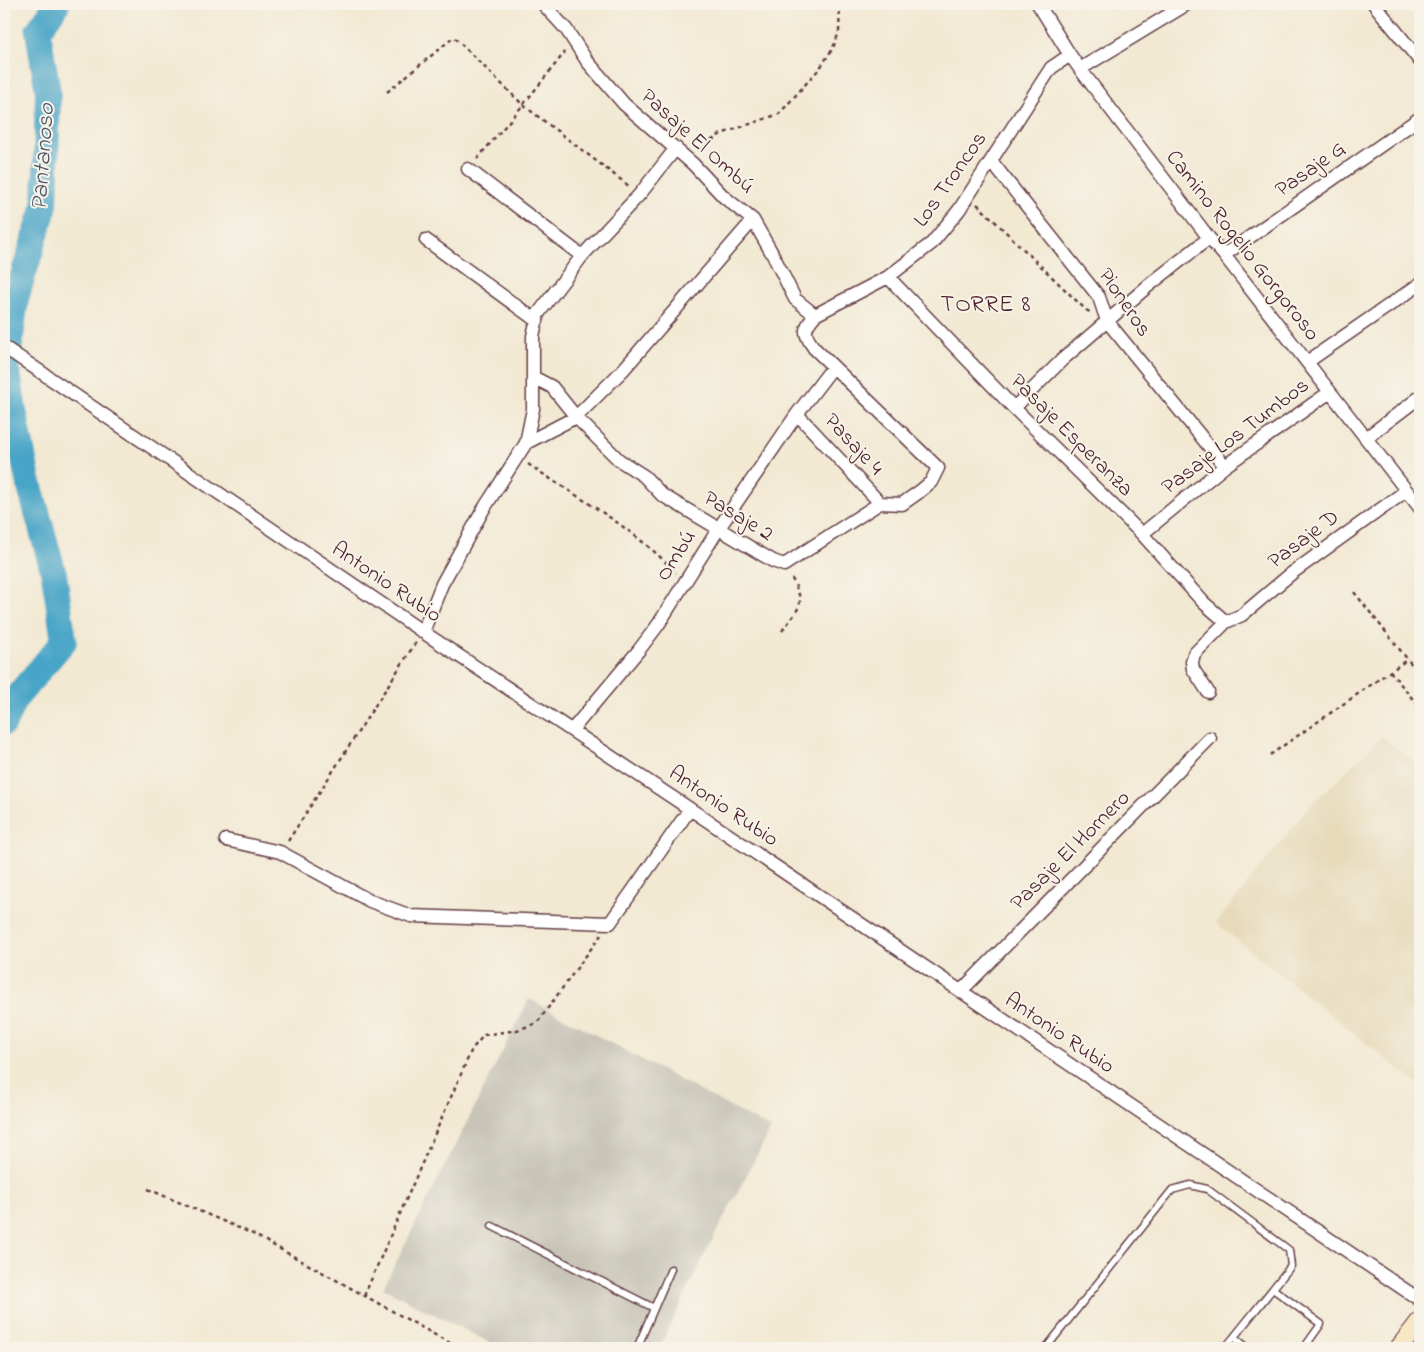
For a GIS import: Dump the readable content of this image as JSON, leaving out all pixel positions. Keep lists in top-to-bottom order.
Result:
{
  "streets": {
    "street": [
      "Pasaje El Ombú",
      "Pasaje G",
      "Los Troncos",
      "Camino Rogelio Gorgoroso",
      "Pioneros",
      "Pasaje Esperanza",
      "Pasaje Los Tumbos",
      "Pasaje 4",
      "Pasaje 2",
      "Pasaje D",
      "Ombú",
      "Antonio Rubio",
      "Pasaje El Hornero"
    ]
  },
  "crossings": [
    ["Pasaje El Ombú", "Los Troncos"],
    ["Pasaje G", "Camino Rogelio Gorgoroso"],
    ["Los Troncos", "Camino Rogelio Gorgoroso"],
    ["Los Troncos", "Pioneros"],
    ["Los Troncos", "Pasaje Esperanza"],
    ["Camino Rogelio Gorgoroso", "Pasaje Los Tumbos"],
    ["Camino Rogelio Gorgoroso", "Pasaje D"],
    ["Pioneros", "Pasaje Los Tumbos"],
    ["Pasaje Esperanza", "Pasaje Los Tumbos"],
    ["Pasaje Esperanza", "Pasaje D"],
    ["Pasaje 4", "Pasaje 2"],
    ["Pasaje 4", "Ombú"],
    ["Pasaje 2", "Ombú"],
    ["Ombú", "Antonio Rubio"],
    ["Antonio Rubio", "Pasaje El Hornero"]
  ],
  "districts": ["TORRE 8"],
  "water": ["Pantanoso"]
}
